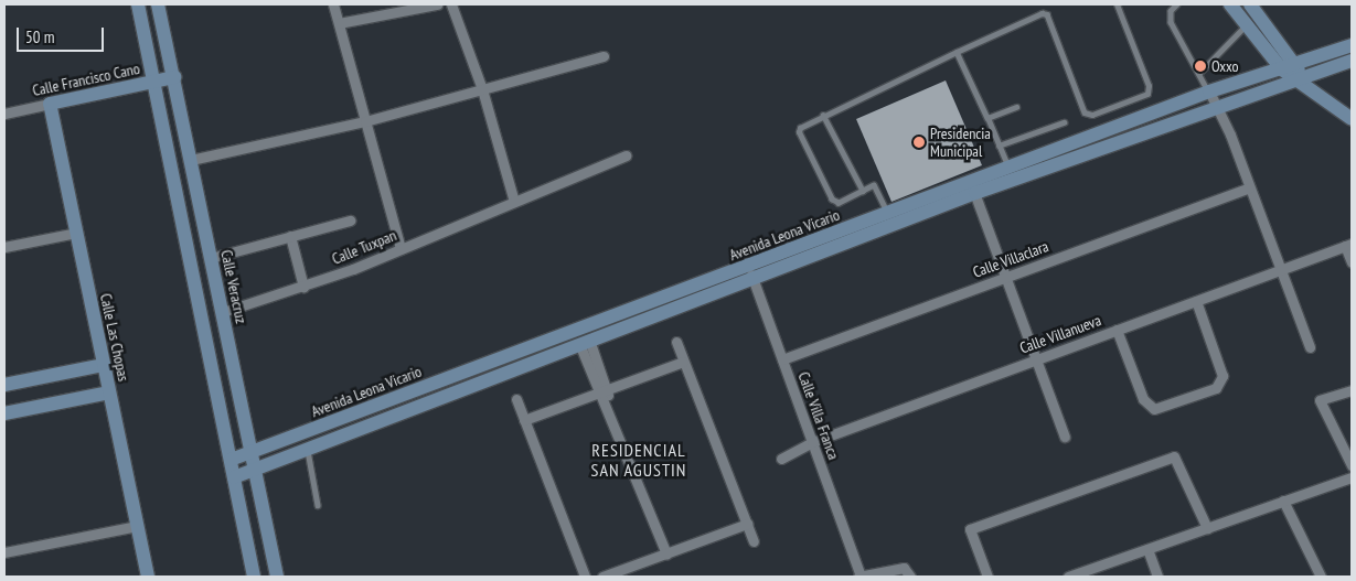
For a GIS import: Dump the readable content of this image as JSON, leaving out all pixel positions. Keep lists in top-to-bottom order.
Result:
{
  "streets": {
    "street": [
      "Calle Francisco Cano",
      "Avenida Leona Vicario",
      "Calle Tuxpan",
      "Calle Villaclara",
      "Calle Veracruz",
      "Calle Villanueva",
      "Calle Las Chopas",
      "Calle Villa Franca"
    ]
  },
  "crossings": [
    ["Calle Francisco Cano", "Calle Veracruz"],
    ["Calle Francisco Cano", "Calle Las Chopas"],
    ["Avenida Leona Vicario", "Calle Veracruz"],
    ["Avenida Leona Vicario", "Calle Villa Franca"],
    ["Calle Tuxpan", "Calle Veracruz"],
    ["Calle Villaclara", "Calle Villa Franca"],
    ["Calle Villanueva", "Calle Villa Franca"]
  ],
  "districts": ["RESIDENCIAL SAN AGUSTIN"],
  "places": ["Oxxo", "Presidencia Municipal"],
  "scale_bar": "50 m"
}
